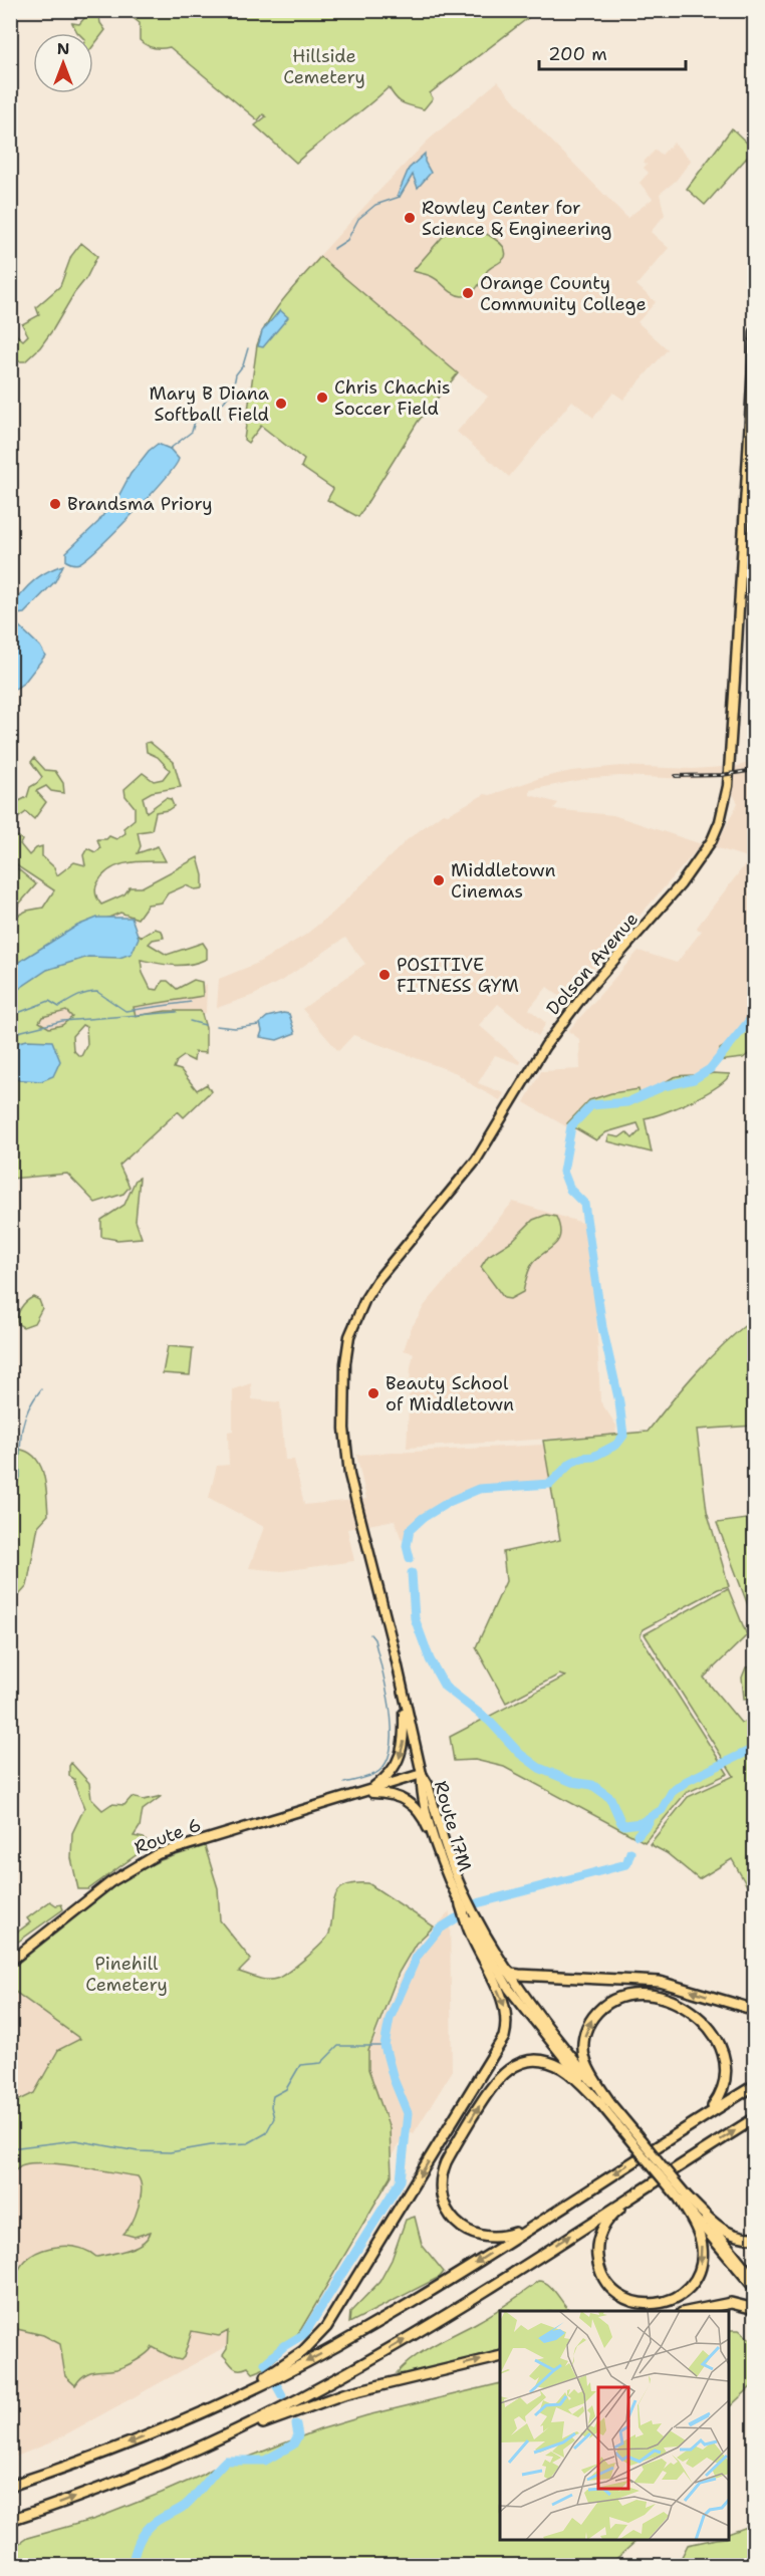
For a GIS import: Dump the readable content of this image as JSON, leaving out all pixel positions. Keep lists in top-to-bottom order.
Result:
{
  "streets": {
    "main road": ["Dolson Avenue", "Route 17M", "Route 6"]
  },
  "crossings": [
    ["Route 17M", "Route 6"]
  ],
  "parks": ["Hillside Cemetery", "Pinehill Cemetery"],
  "places": [
    "Rowley Center for Science & Engineering",
    "Orange County Community College",
    "Chris Chachis Soccer Field",
    "Mary B Diana Softball Field",
    "Brandsma Priory",
    "Middletown Cinemas",
    "POSITIVE FITNESS GYM",
    "Beauty School of Middletown"
  ],
  "scale_bar": "200 m",
  "north": "top"
}
